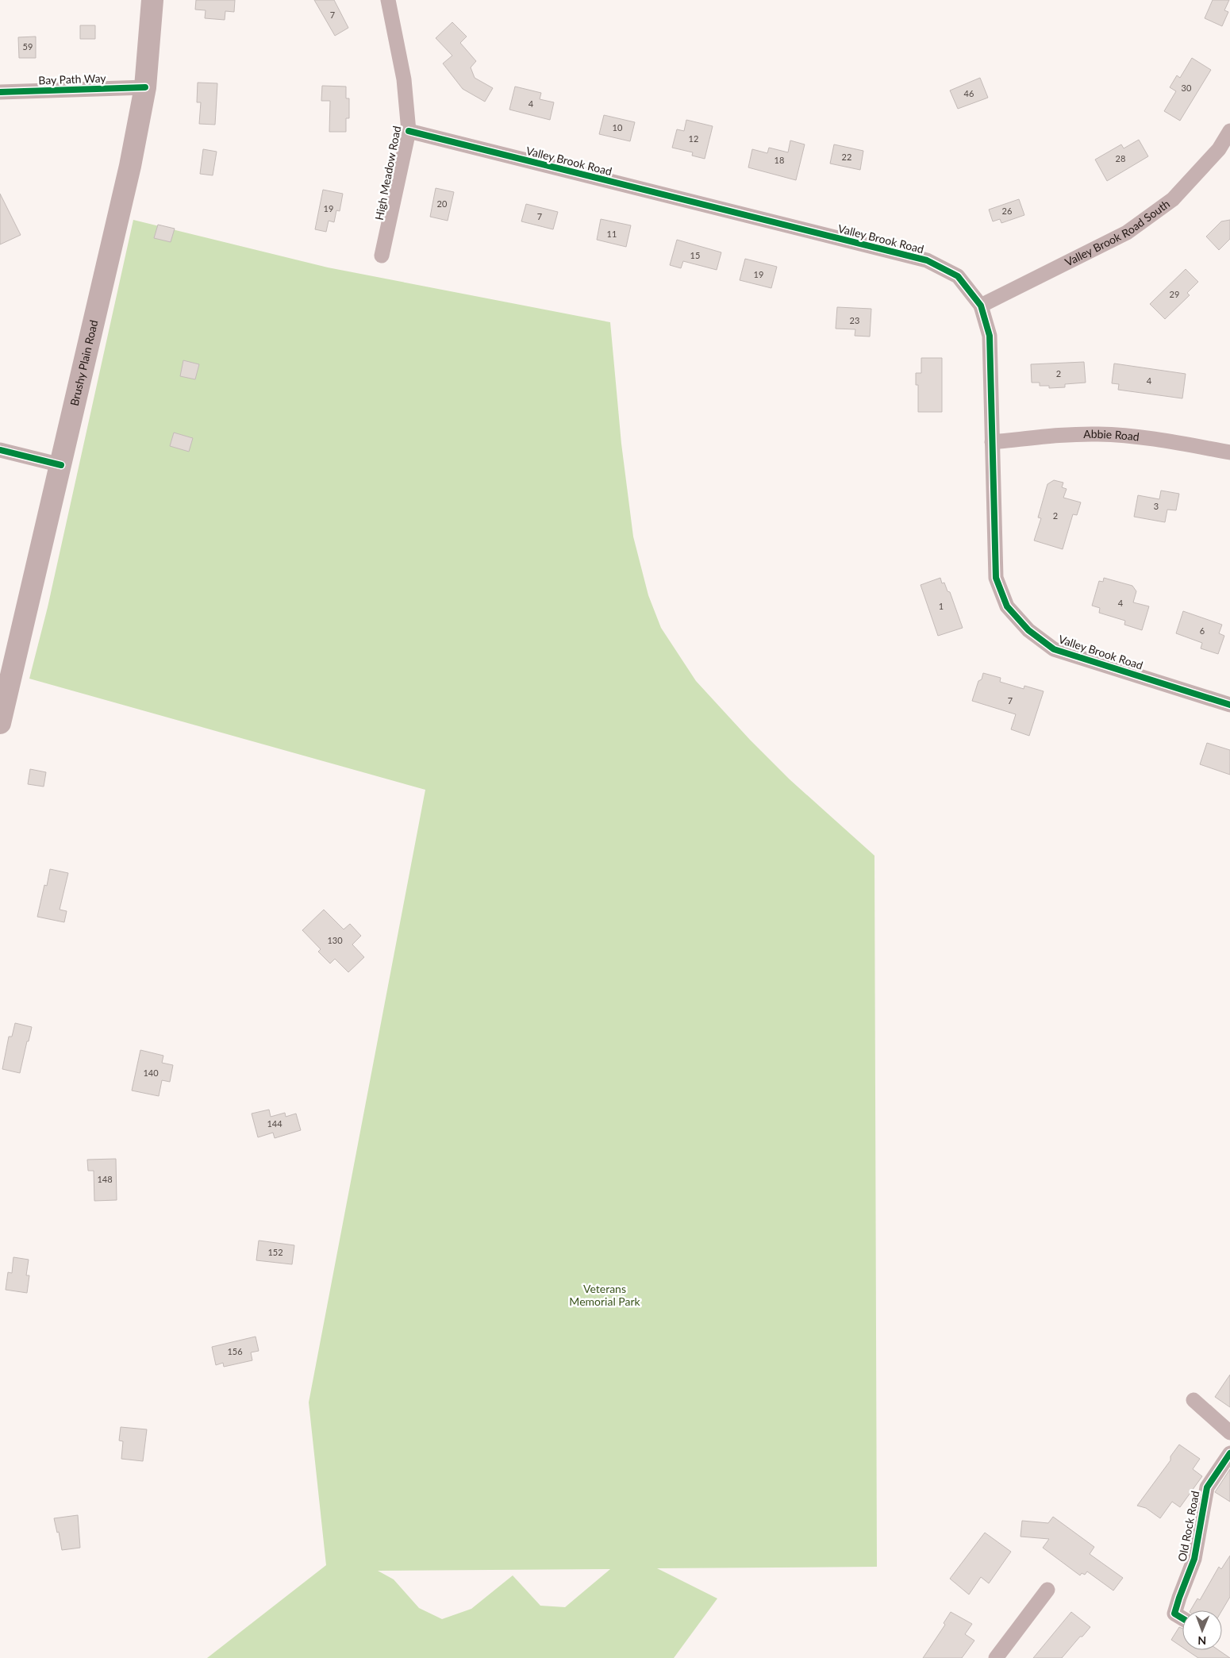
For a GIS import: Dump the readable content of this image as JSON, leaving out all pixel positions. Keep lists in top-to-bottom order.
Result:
{
  "streets": {
    "main road": ["Brushy Plain Road"],
    "street": [
      "Bay Path Way",
      "Valley Brook Road",
      "High Meadow Road",
      "Valley Brook Road South",
      "Abbie Road",
      "Old Rock Road"
    ]
  },
  "crossings": [
    ["Bay Path Way", "Brushy Plain Road"],
    ["Valley Brook Road", "High Meadow Road"],
    ["Valley Brook Road", "Valley Brook Road South"],
    ["Valley Brook Road", "Abbie Road"]
  ],
  "parks": ["Veterans Memorial Park"],
  "house_numbers": [
    "7",
    "59",
    "30",
    "46",
    "4",
    "10",
    "12",
    "22",
    "28",
    "18",
    "20",
    "19",
    "26",
    "7",
    "11",
    "15",
    "19",
    "29",
    "23",
    "2",
    "4",
    "3",
    "2",
    "4",
    "1",
    "6",
    "7",
    "130",
    "140",
    "144",
    "148",
    "152",
    "156"
  ],
  "north": "bottom"
}
